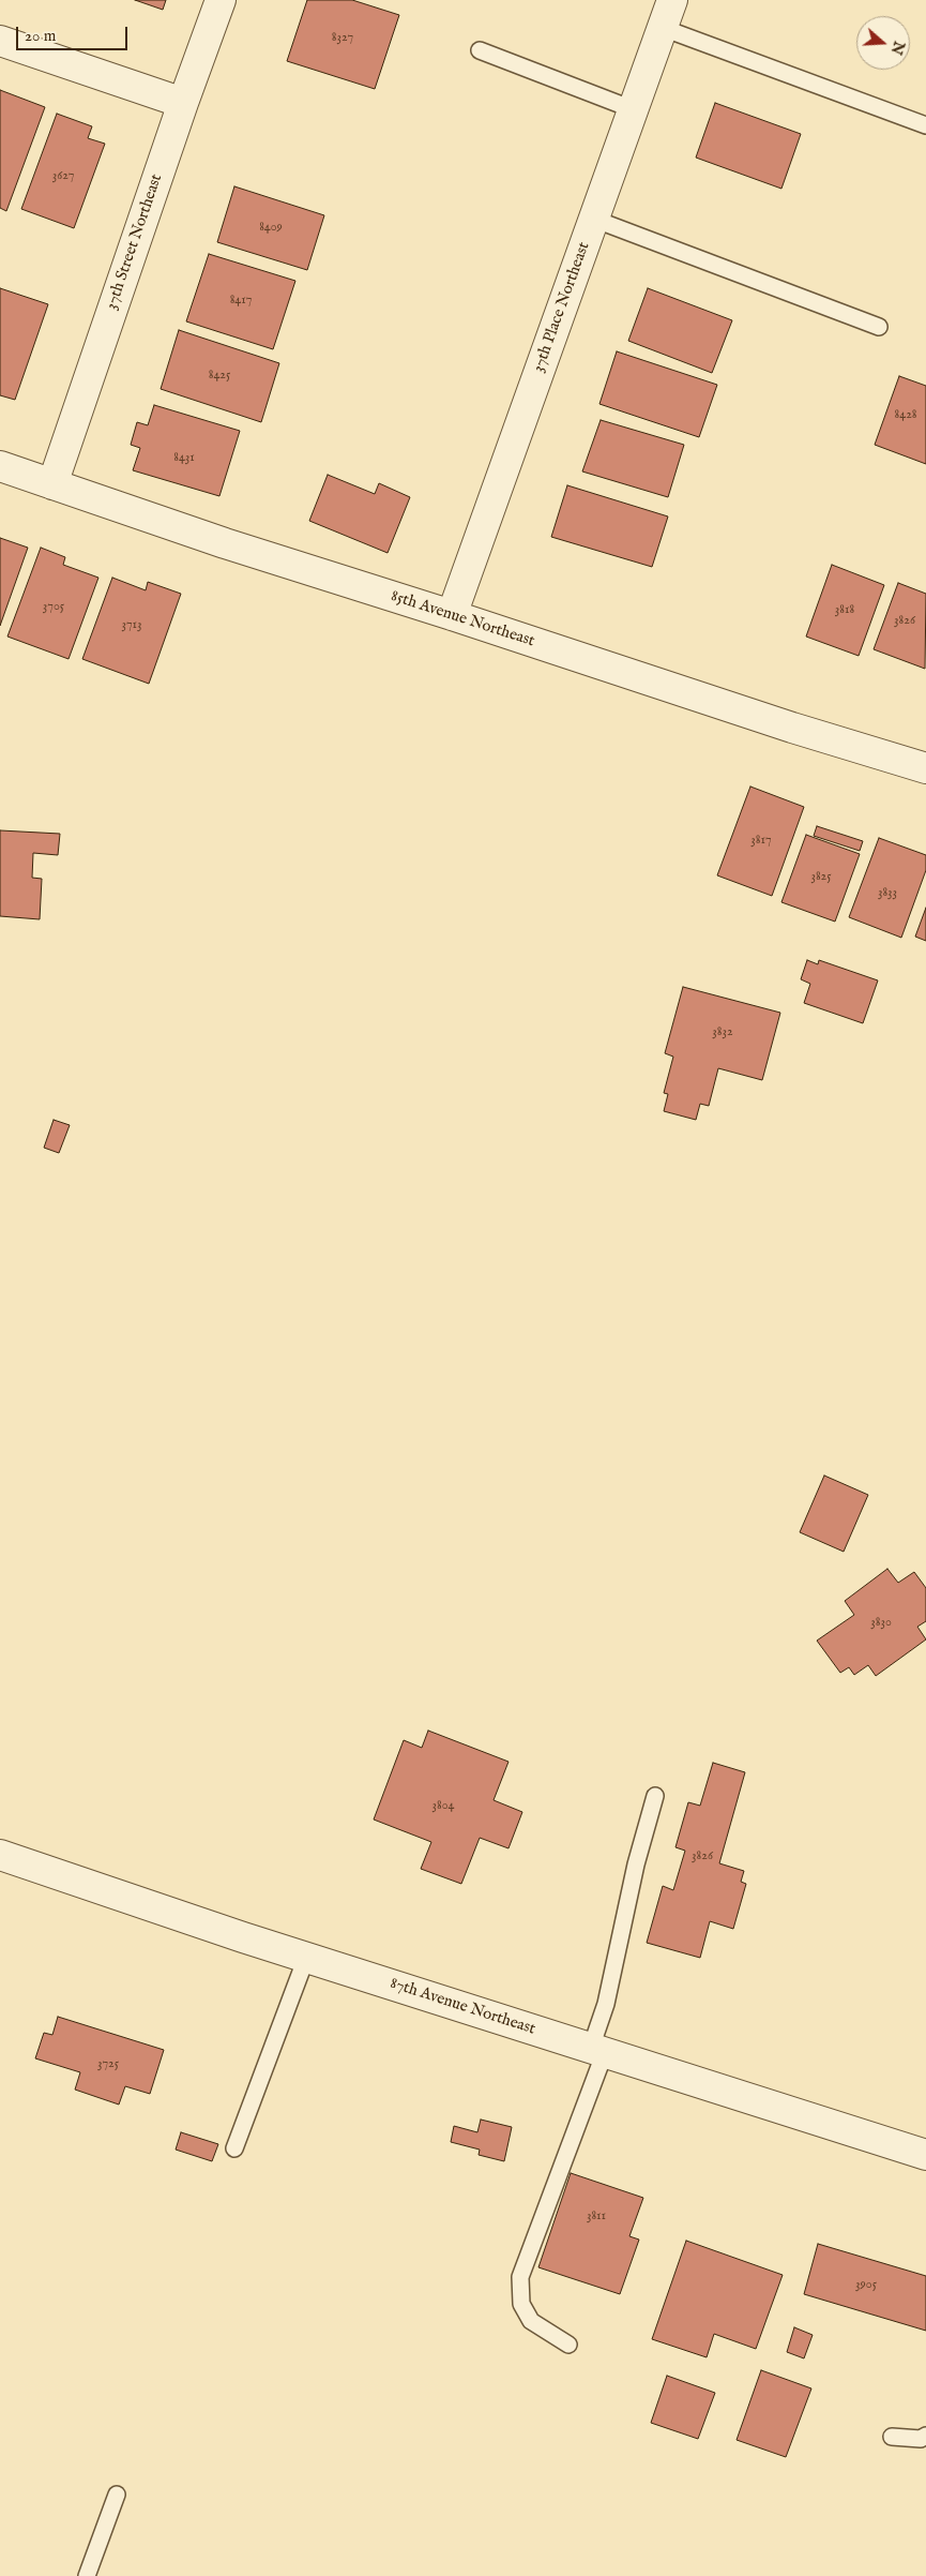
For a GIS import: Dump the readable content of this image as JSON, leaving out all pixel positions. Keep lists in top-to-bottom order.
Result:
{
  "streets": {
    "street": [
      "37th Street Northeast",
      "37th Place Northeast",
      "85th Avenue Northeast",
      "87th Avenue Northeast"
    ]
  },
  "crossings": [
    ["37th Street Northeast", "85th Avenue Northeast"],
    ["37th Place Northeast", "85th Avenue Northeast"]
  ],
  "house_numbers": [
    "8327",
    "3627",
    "8409",
    "8417",
    "8425",
    "8428",
    "8431",
    "3705",
    "3818",
    "3826",
    "3713",
    "3817",
    "3825",
    "3833",
    "3832",
    "3830",
    "3804",
    "3826",
    "3725",
    "3811",
    "3905"
  ],
  "scale_bar": "20 m",
  "north": "right"
}
